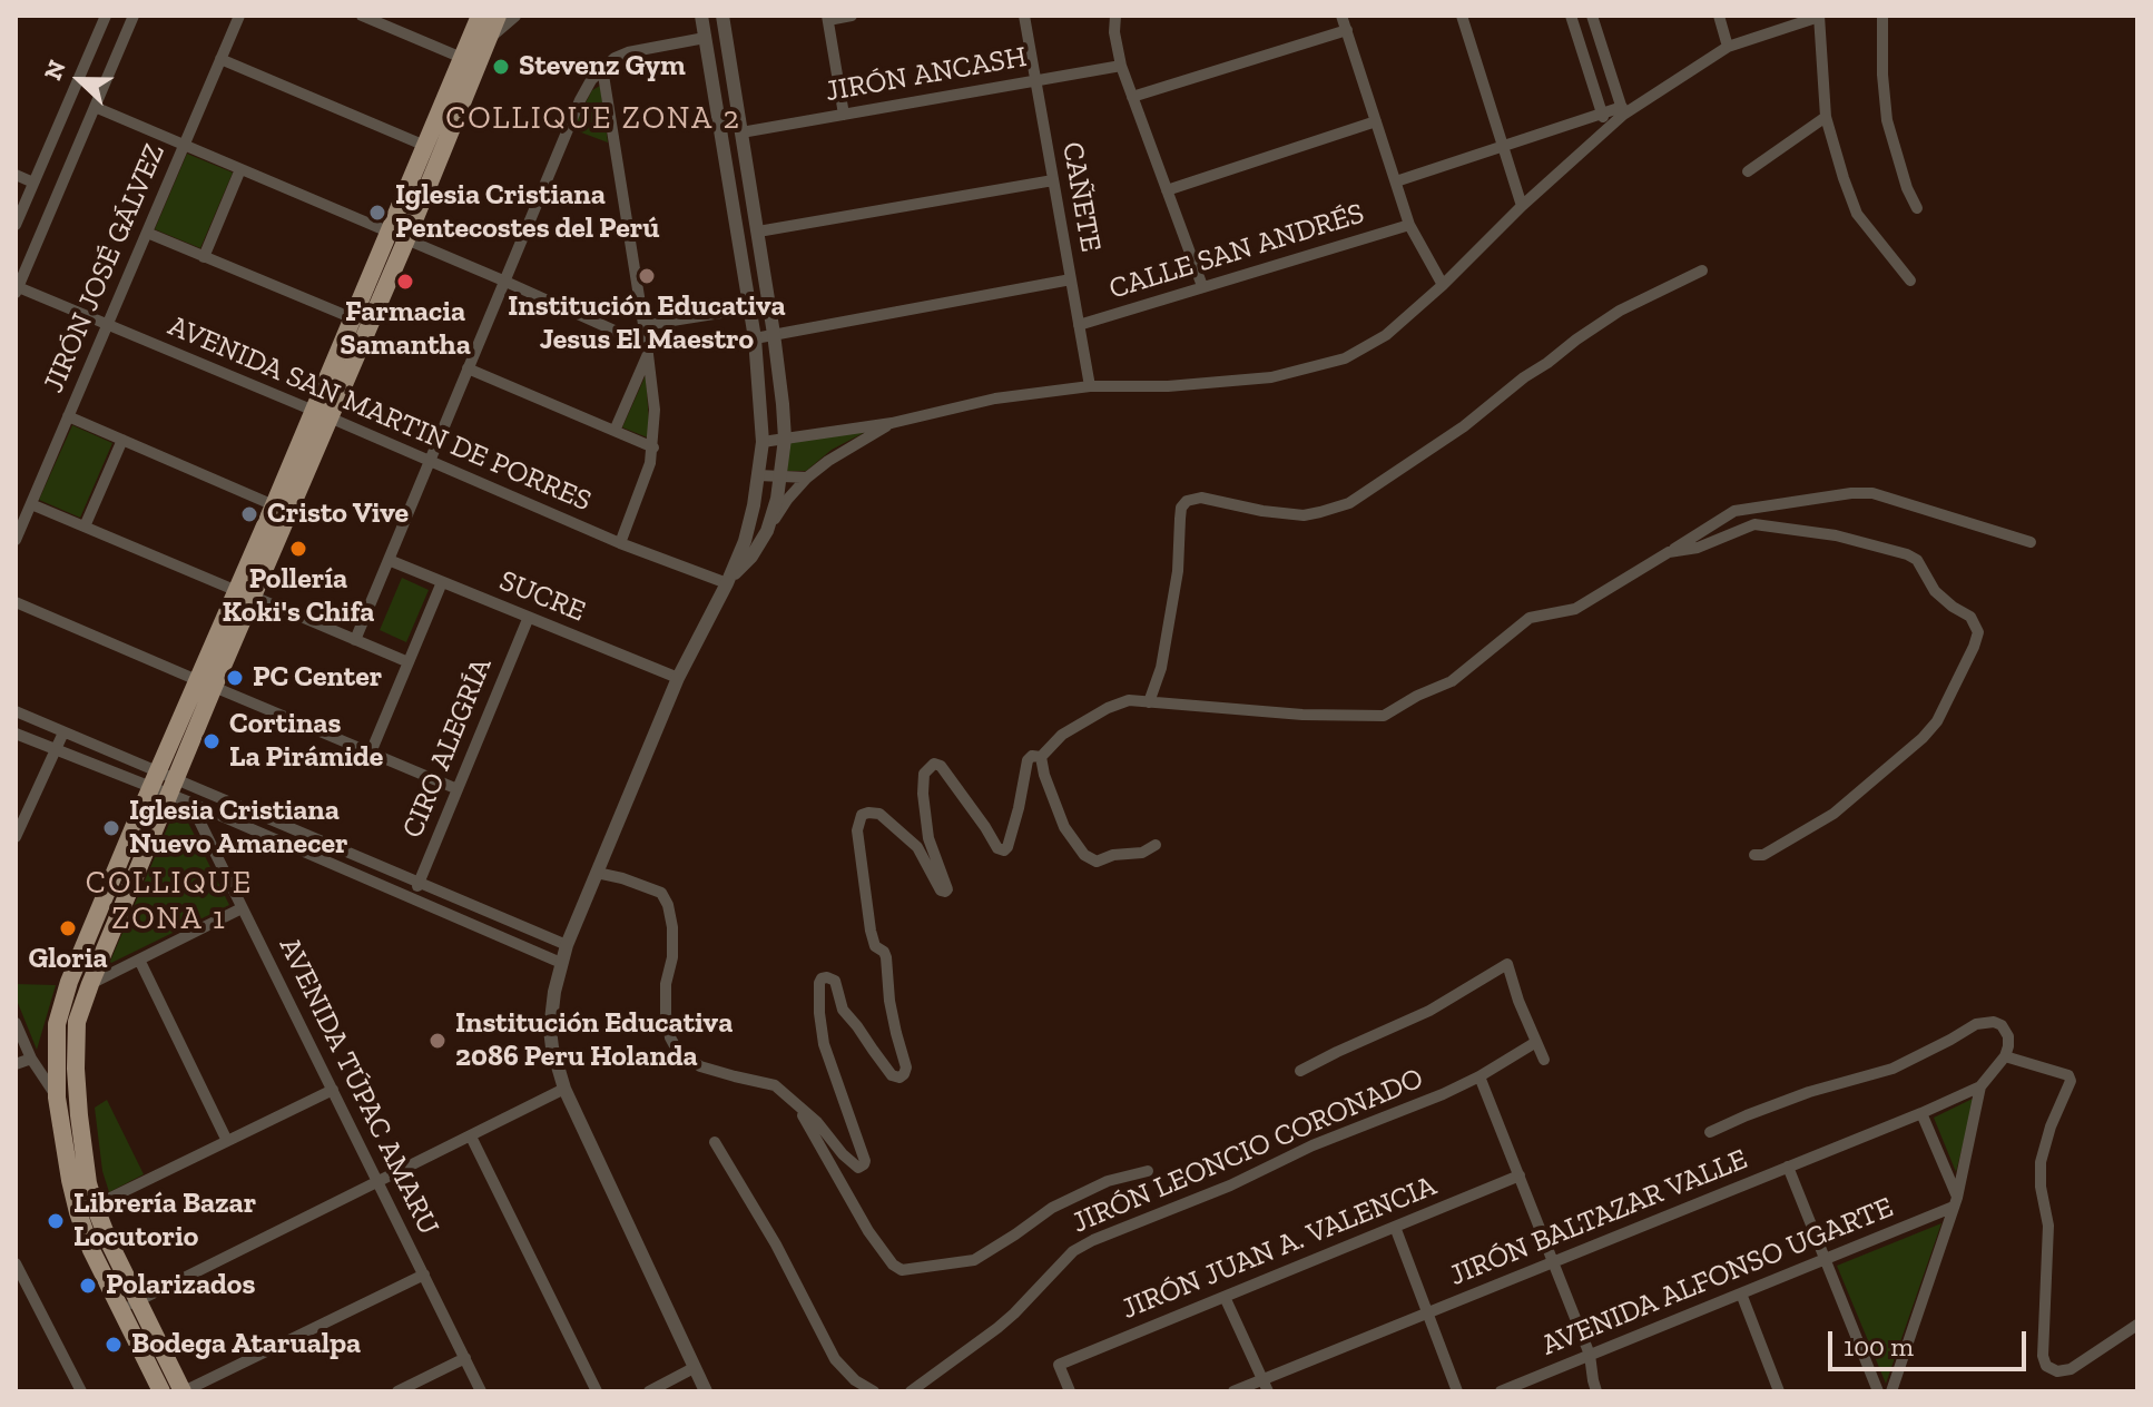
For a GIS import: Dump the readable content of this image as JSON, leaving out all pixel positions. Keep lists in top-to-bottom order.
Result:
{
  "streets": {
    "street": [
      "JIRÓN ANCASH",
      "CAÑETE",
      "CALLE SAN ANDRÉS",
      "JIRÓN JOSÉ GÁLVEZ",
      "AVENIDA SAN MARTIN DE PORRES",
      "SUCRE",
      "CIRO ALEGRÍA",
      "AVENIDA TÚPAC AMARU",
      "JIRÓN LEONCIO CORONADO",
      "JIRÓN BALTAZAR VALLE",
      "JIRÓN JUAN A. VALENCIA",
      "AVENIDA ALFONSO UGARTE"
    ]
  },
  "crossings": [
    ["JIRÓN ANCASH", "CAÑETE"],
    ["CAÑETE", "CALLE SAN ANDRÉS"],
    ["JIRÓN JOSÉ GÁLVEZ", "AVENIDA SAN MARTIN DE PORRES"],
    ["SUCRE", "CIRO ALEGRÍA"]
  ],
  "districts": ["COLLIQUE ZONA 2", "COLLIQUE ZONA 1"],
  "places": [
    "Stevenz Gym",
    "Iglesia Cristiana Pentecostes del Perú",
    "Institución Educativa Jesus El Maestro",
    "Farmacia Samantha",
    "Cristo Vive",
    "Pollería Koki's Chifa",
    "PC Center",
    "Cortinas La Pirámide",
    "Iglesia Cristiana Nuevo Amanecer",
    "Gloria",
    "Institución Educativa 2086 Peru Holanda",
    "Librería Bazar Locutorio",
    "Polarizados",
    "Bodega Atarualpa"
  ],
  "scale_bar": "100 m",
  "north": "left"
}
